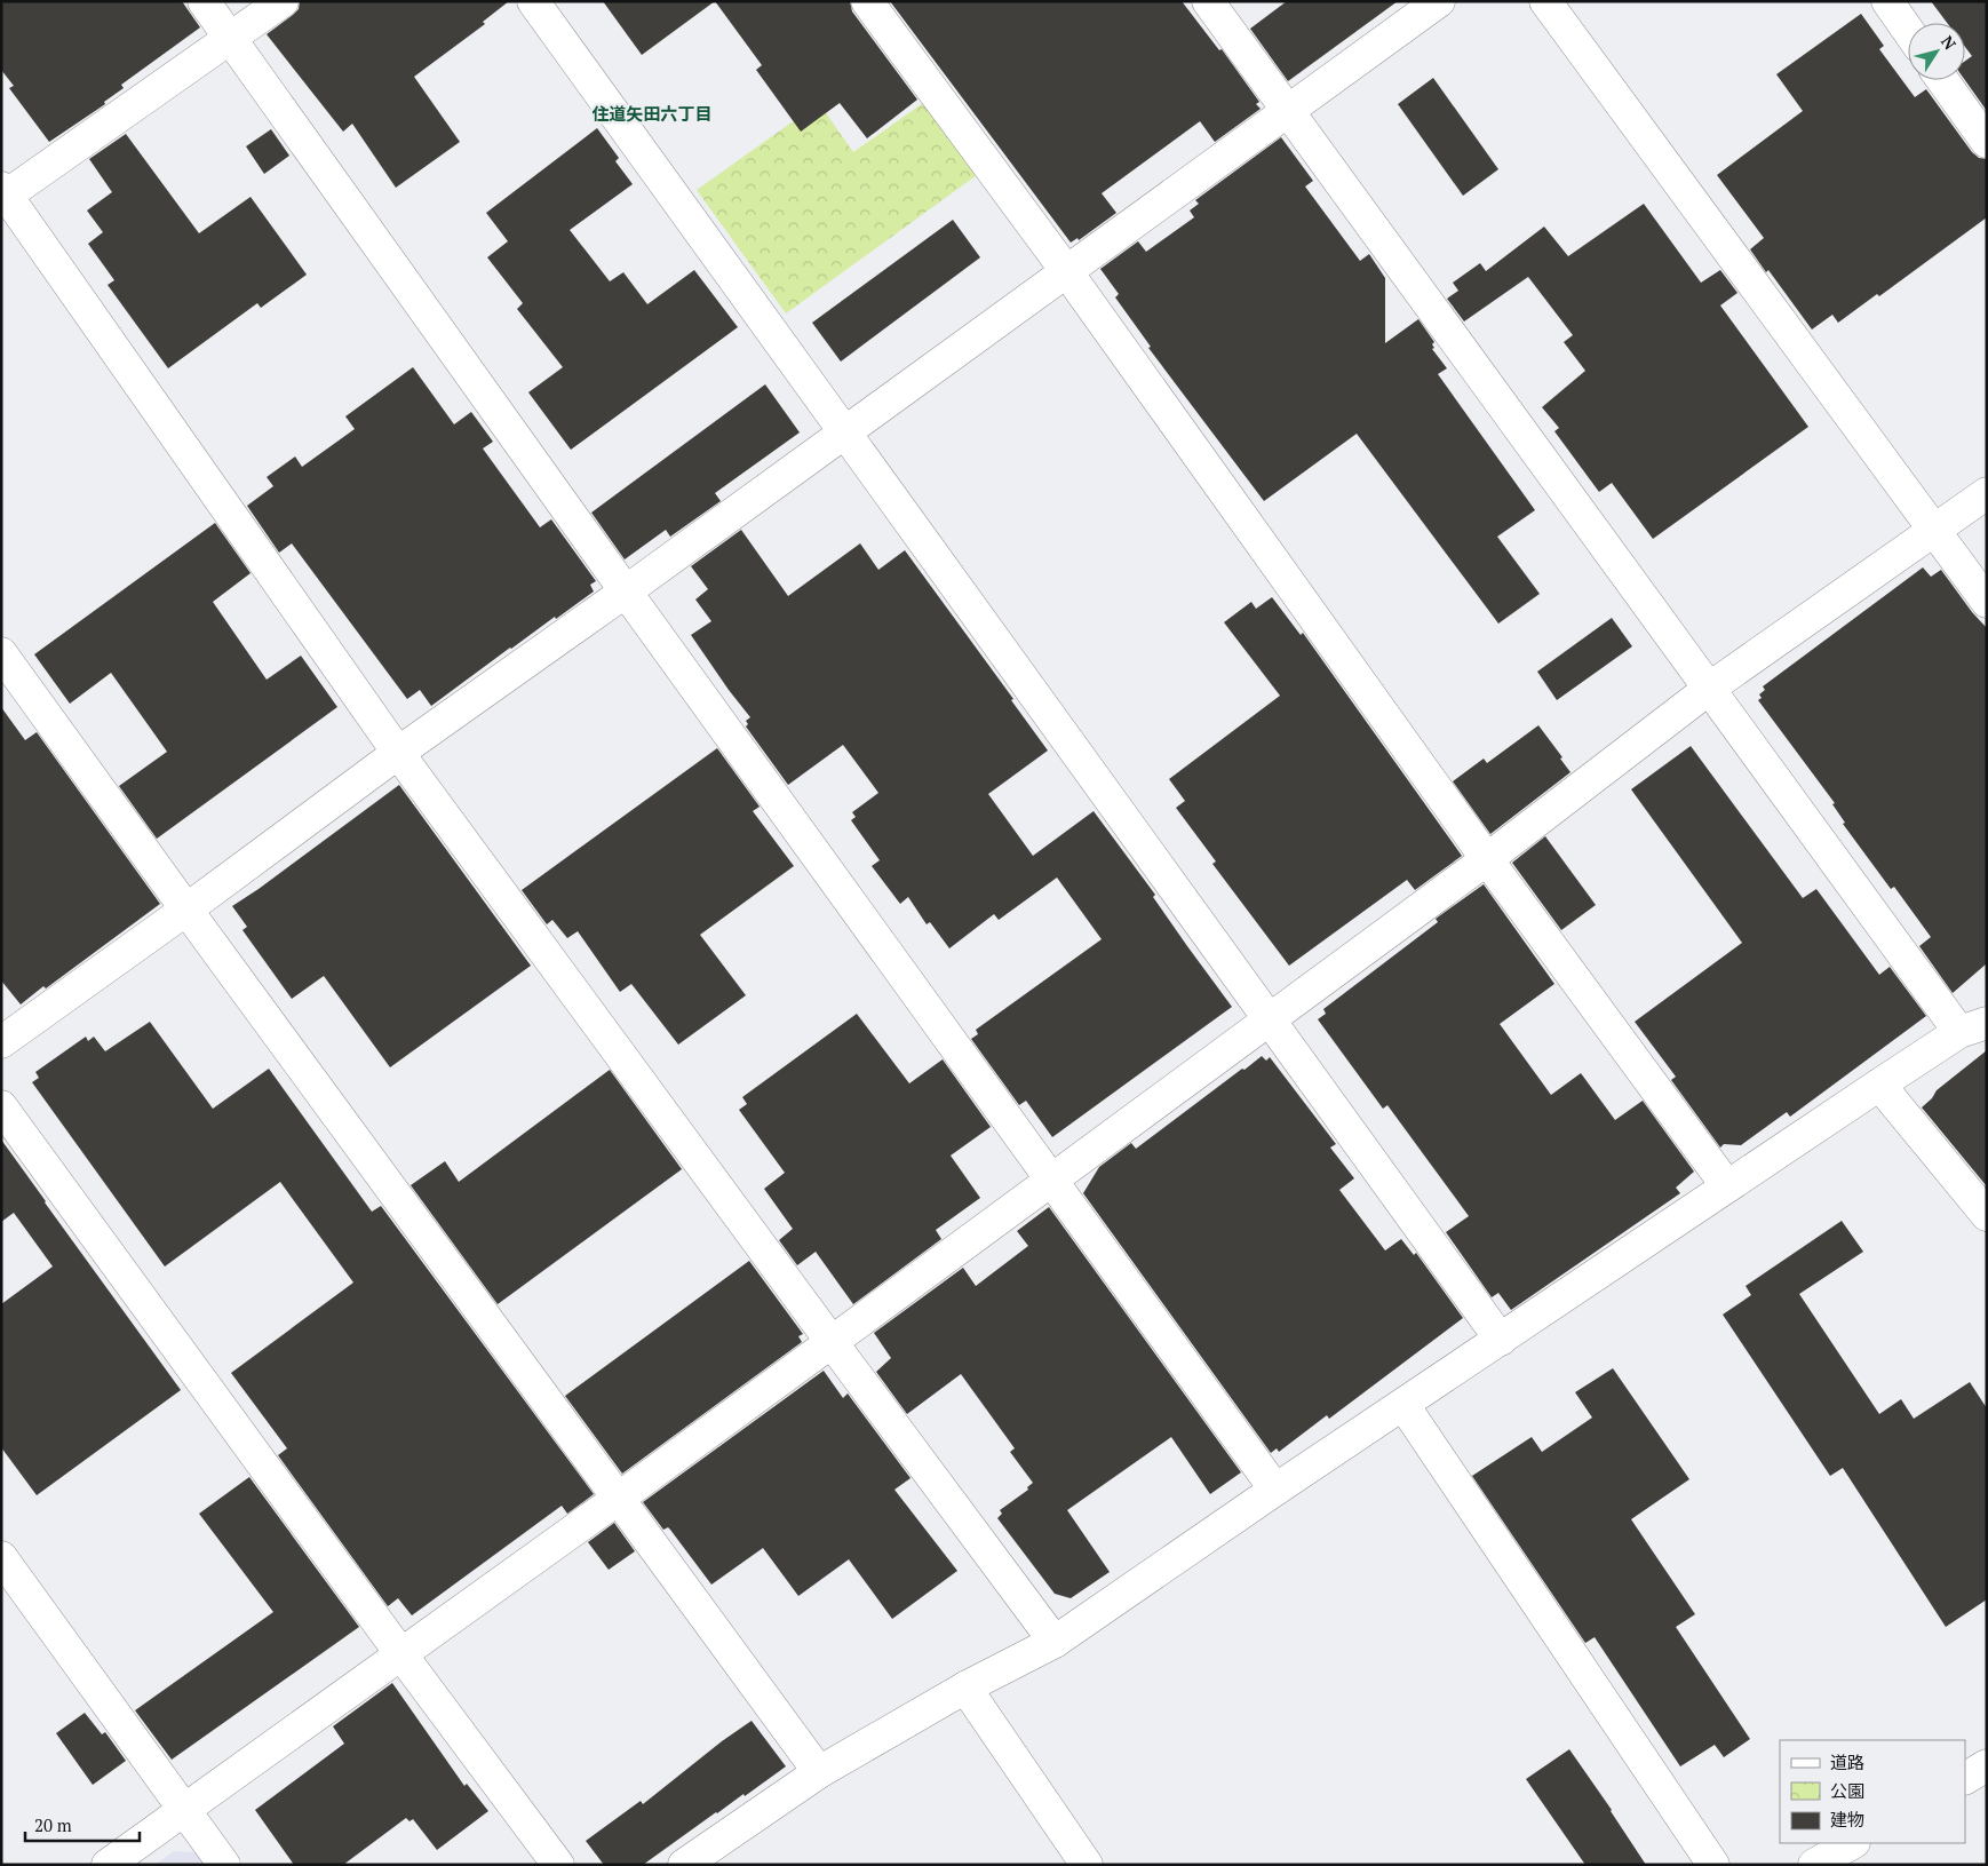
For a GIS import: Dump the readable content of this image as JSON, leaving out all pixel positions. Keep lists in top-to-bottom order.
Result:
{
  "districts": ["住道矢田六丁目"],
  "legend": ["道路", "公園", "建物"],
  "scale_bar": "20 m",
  "north": "top right"
}
